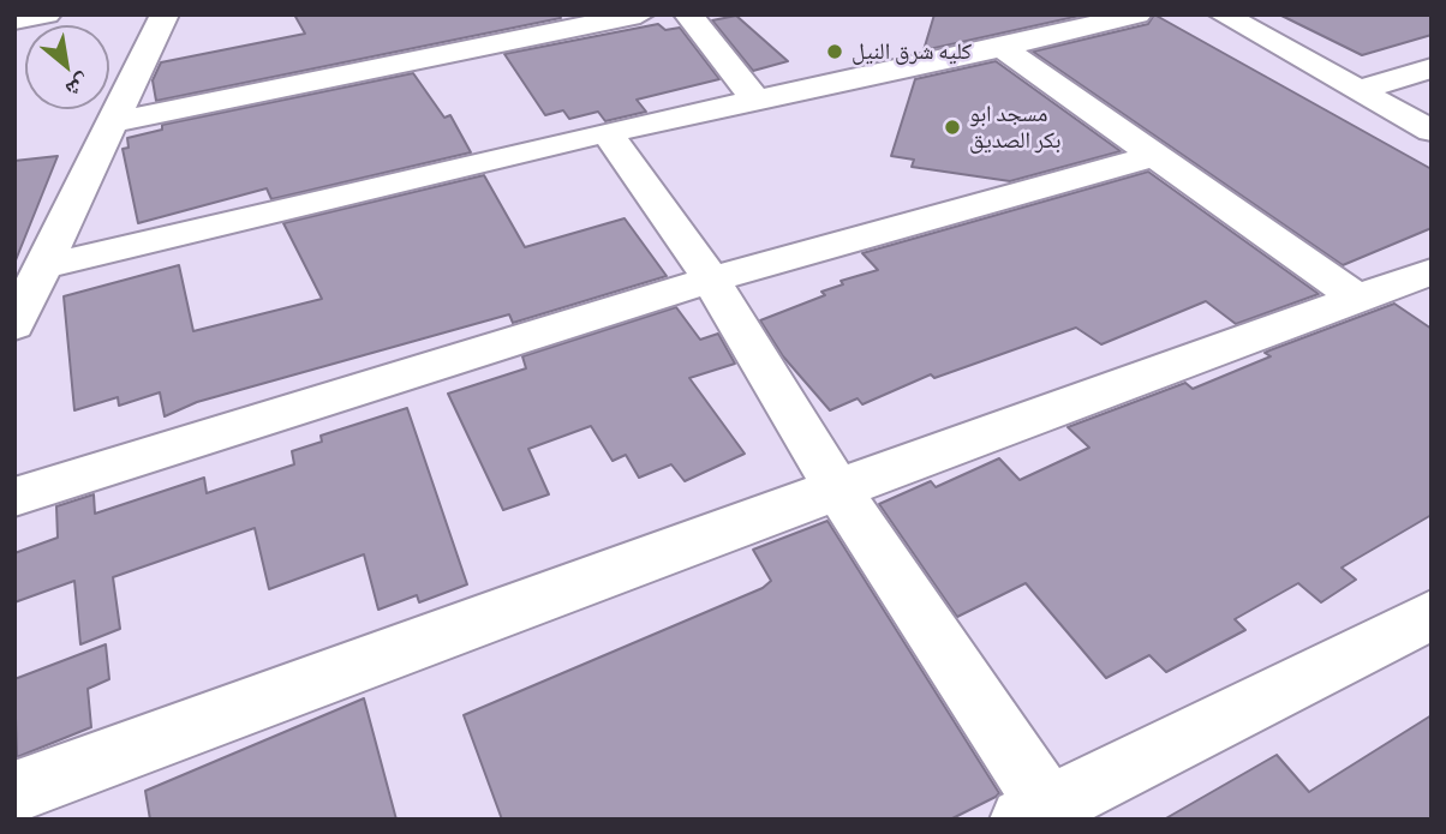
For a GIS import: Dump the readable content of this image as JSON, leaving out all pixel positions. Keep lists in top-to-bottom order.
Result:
{
  "places": ["كليه شرق النيل", "مسجد ابو بكر الصديق"],
  "north": "bottom right"
}
